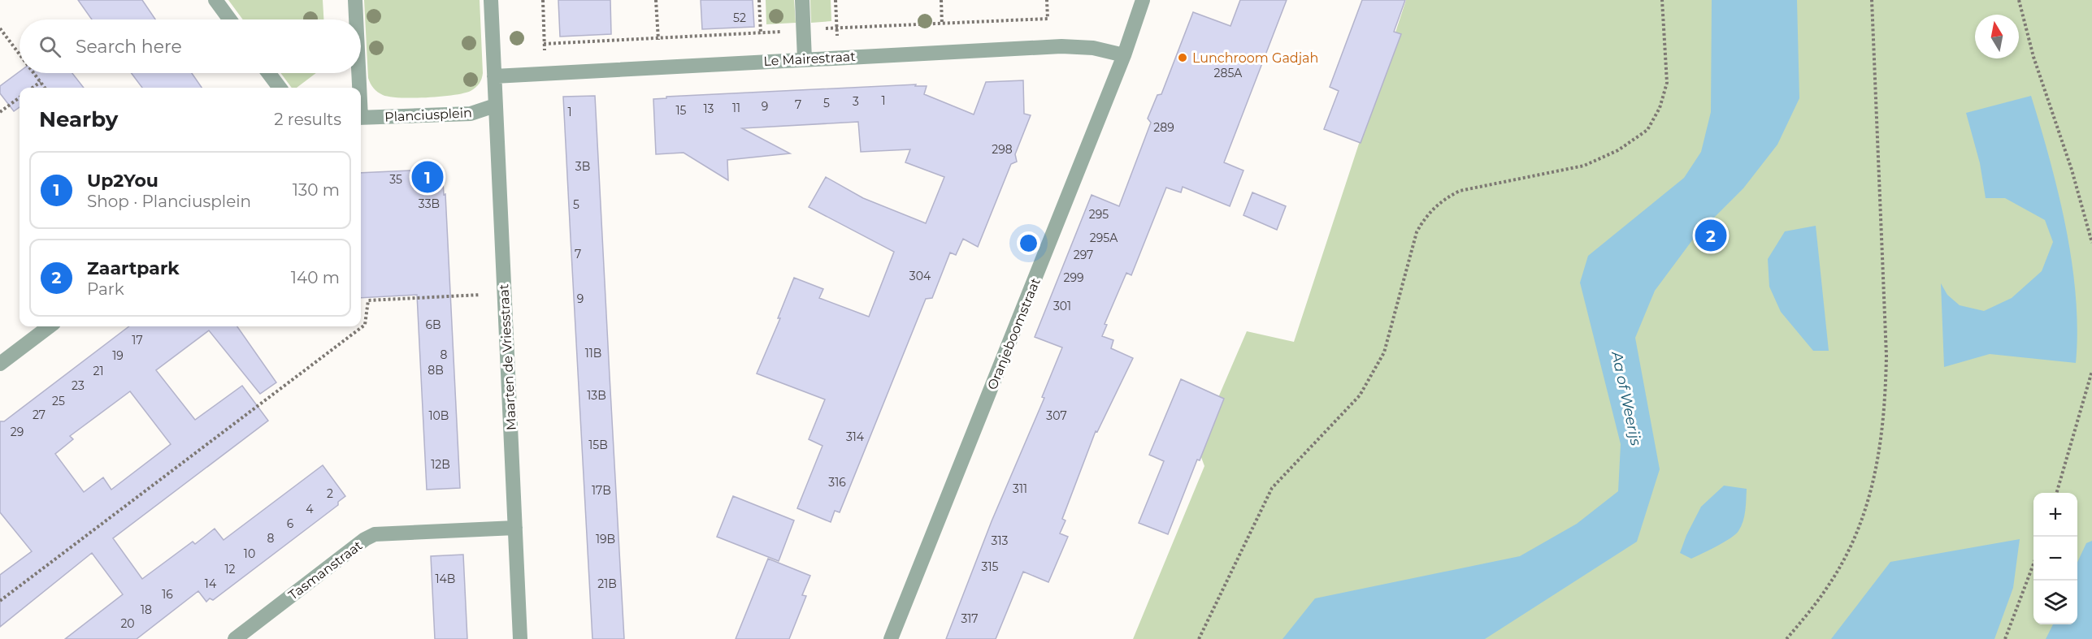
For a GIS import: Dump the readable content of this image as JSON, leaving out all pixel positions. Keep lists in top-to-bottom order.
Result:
{
  "streets": {
    "street": [
      "Le Mairestraat",
      "Planciusplein",
      "Oranjeboomstraat",
      "Maarten de Vriesstraat",
      "Tasmanstraat"
    ]
  },
  "crossings": [
    ["Le Mairestraat", "Oranjeboomstraat"],
    ["Le Mairestraat", "Maarten de Vriesstraat"],
    ["Planciusplein", "Maarten de Vriesstraat"],
    ["Maarten de Vriesstraat", "Tasmanstraat"]
  ],
  "water": ["Aa of Weerijs"],
  "places": ["Lunchroom Gadjah"],
  "house_numbers": [
    "52",
    "285A",
    "1",
    "3",
    "5",
    "7",
    "9",
    "11",
    "13",
    "15",
    "1",
    "289",
    "298",
    "3B",
    "35",
    "33B",
    "5",
    "295",
    "295A",
    "7",
    "297",
    "304",
    "299",
    "9",
    "301",
    "6B",
    "17",
    "11B",
    "8",
    "19",
    "8B",
    "21",
    "23",
    "13B",
    "25",
    "27",
    "10B",
    "307",
    "29",
    "314",
    "15B",
    "12B",
    "316",
    "311",
    "17B",
    "2",
    "4",
    "6",
    "8",
    "19B",
    "313",
    "10",
    "315",
    "12",
    "14B",
    "14",
    "21B",
    "16",
    "18",
    "317",
    "20"
  ],
  "north": "top",
  "page": {
    "search": "Search here",
    "heading": ["Nearby", "2 results"],
    "list": [
      {
        "mark": "1",
        "name": "Up2You",
        "note": "Shop · Planciusplein",
        "value": "130 m"
      },
      {
        "mark": "2",
        "name": "Zaartpark",
        "note": "Park",
        "value": "140 m"
      }
    ],
    "pins": ["1", "2"],
    "map_buttons": ["+", "−"]
  }
}
